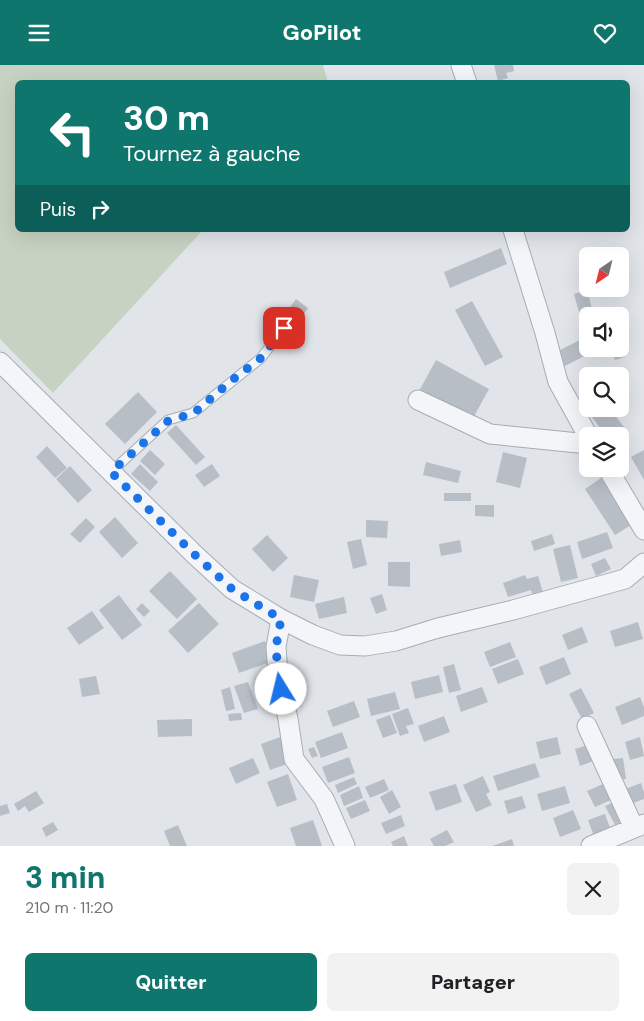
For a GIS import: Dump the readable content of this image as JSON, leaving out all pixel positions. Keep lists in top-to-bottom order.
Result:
{
  "north": "bottom left",
  "page": {
    "header": "GoPilot",
    "turn": ["30 m", "Tournez à gauche"],
    "then": "Puis",
    "heading": ["3 min", "210 m · 11:20"],
    "buttons": ["Quitter", "Partager"]
  }
}
